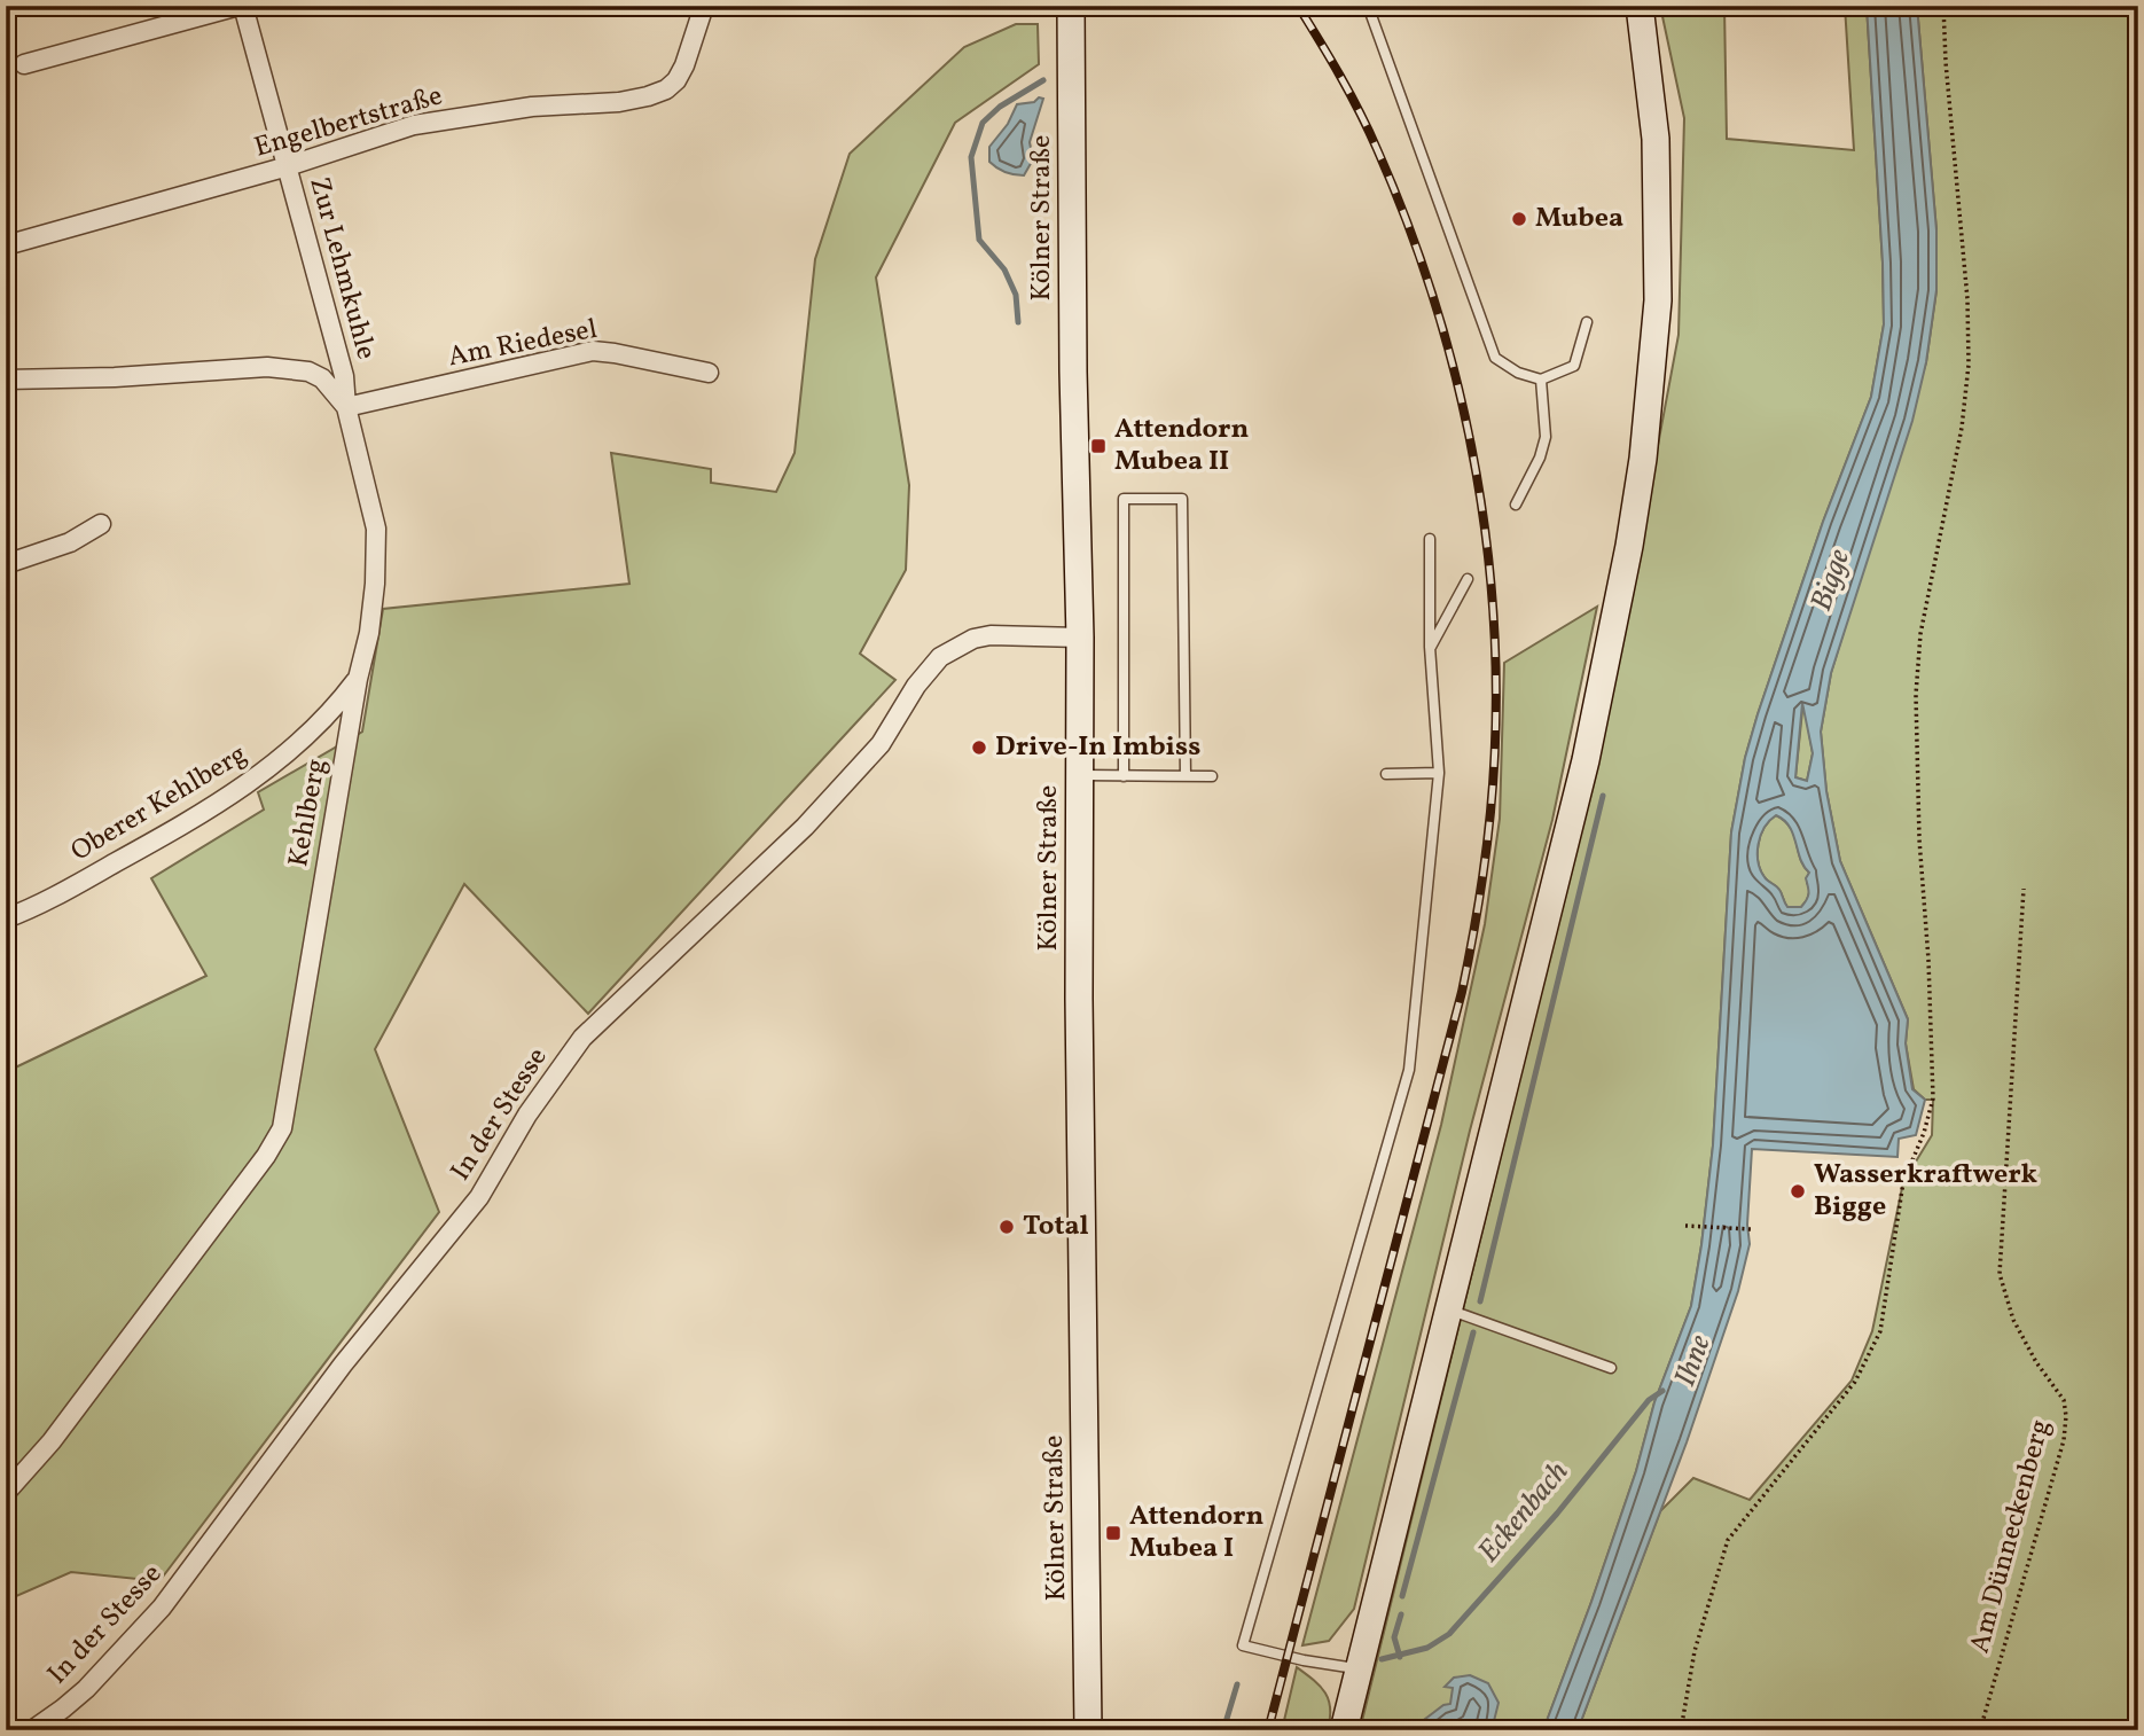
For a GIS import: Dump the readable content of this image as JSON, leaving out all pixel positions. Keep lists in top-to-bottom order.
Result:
{
  "streets": {
    "main road": ["Kölner Straße"],
    "street": [
      "Engelbertstraße",
      "Zur Lehmkuhle",
      "Am Riedesel",
      "Oberer Kehlberg",
      "Kehlberg",
      "In der Stesse"
    ],
    "path": ["Am Dünneckenberg"]
  },
  "crossings": [
    ["Engelbertstraße", "Zur Lehmkuhle"],
    ["Kölner Straße", "In der Stesse"],
    ["Zur Lehmkuhle", "Am Riedesel"],
    ["Zur Lehmkuhle", "Kehlberg"],
    ["Am Riedesel", "Kehlberg"],
    ["Oberer Kehlberg", "Kehlberg"]
  ],
  "water": ["Bigge", "Ihne", "Eckenbach"],
  "places": {
    "other": [
      "Mubea",
      "Drive-In Imbiss",
      "Wasserkraftwerk Bigge",
      "Total"
    ],
    "transit": ["Attendorn Mubea II", "Attendorn Mubea I"]
  }
}
